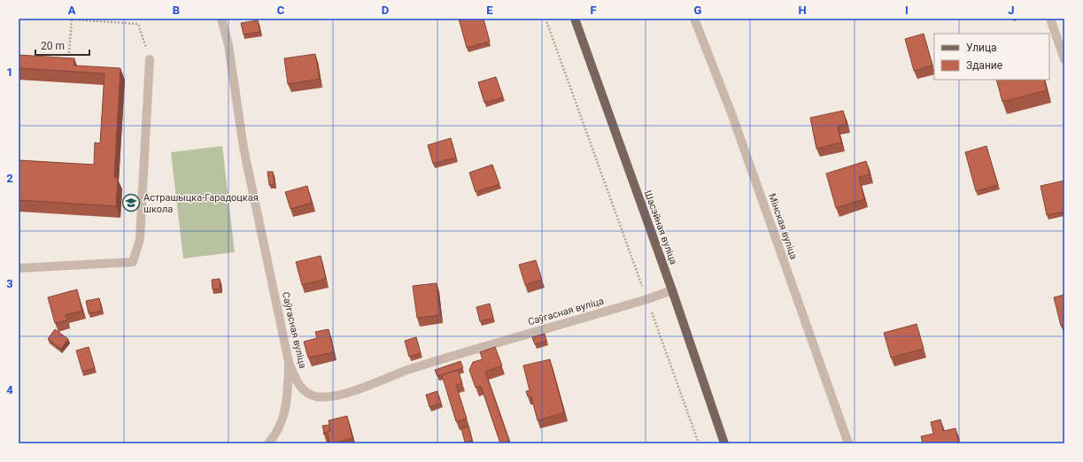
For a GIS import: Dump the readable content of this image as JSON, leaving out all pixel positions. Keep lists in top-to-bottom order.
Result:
{
  "streets": {
    "main road": ["Шасэйная вуліца"],
    "street": ["Мінская вуліца", "Саўгасная вуліца"]
  },
  "crossings": [
    ["Шасэйная вуліца", "Саўгасная вуліца"]
  ],
  "places": {
    "school or university": ["Астрашыцка-Гарадоцкая школа"]
  },
  "legend": ["Улица", "Здание"],
  "scale_bar": "20 m",
  "grid": {
    "columns": [
      "A",
      "B",
      "C",
      "D",
      "E",
      "F",
      "G",
      "H",
      "I",
      "J"
    ],
    "rows": [
      "1",
      "2",
      "3",
      "4"
    ]
  }
}
